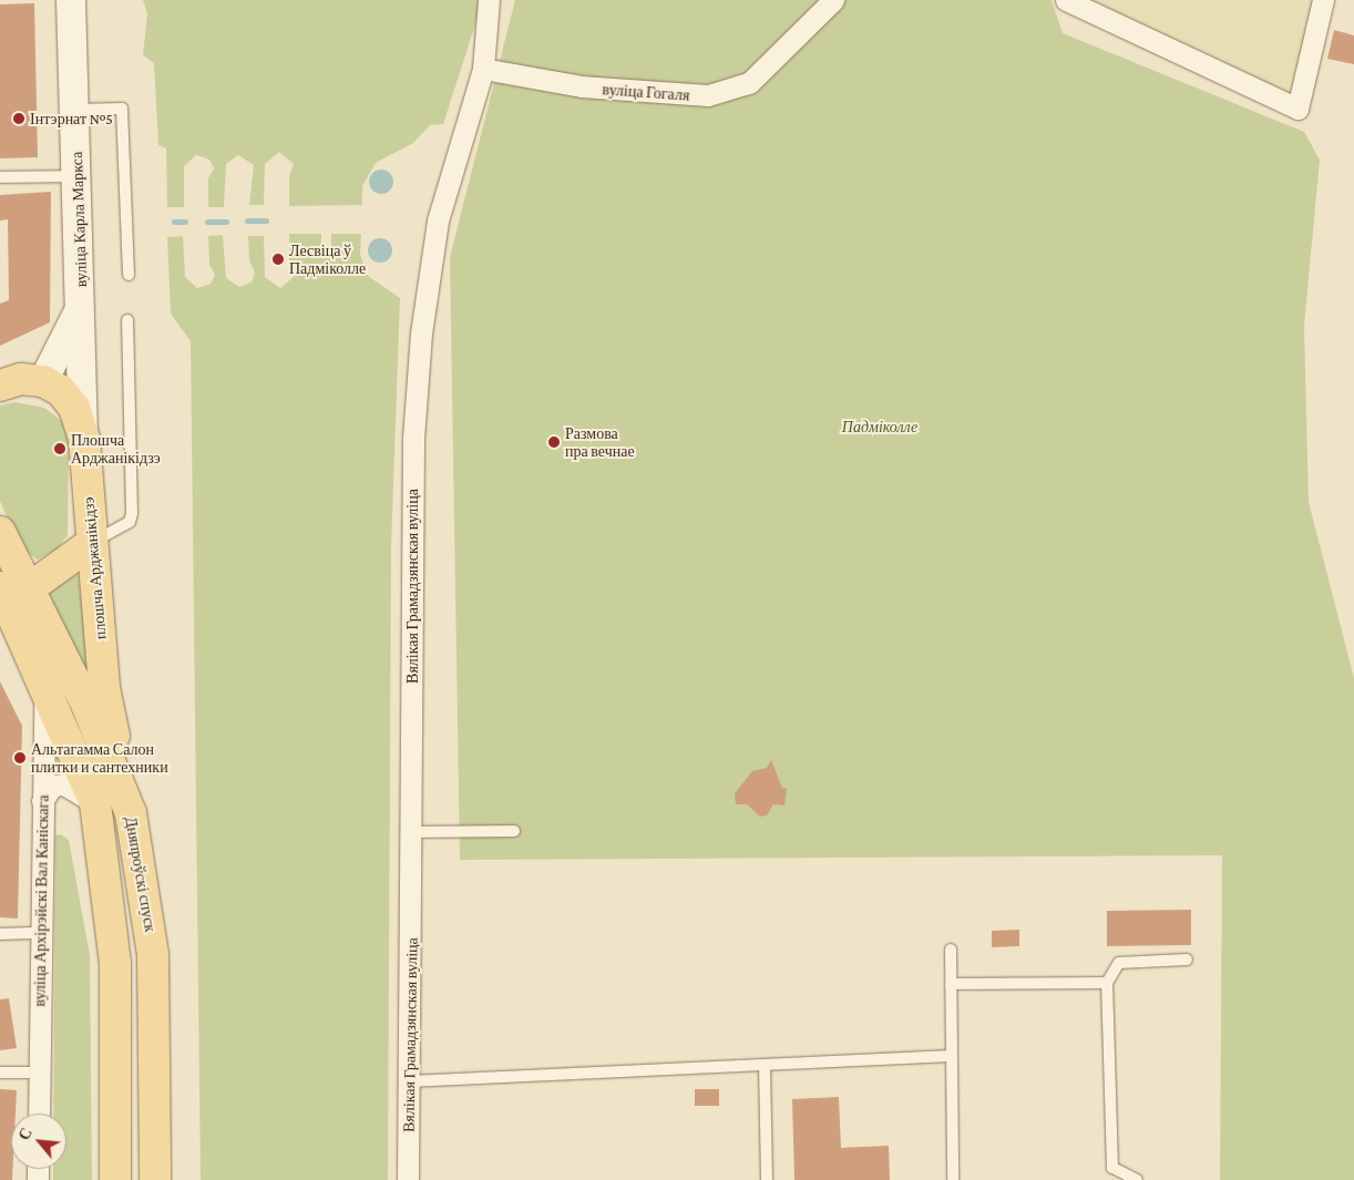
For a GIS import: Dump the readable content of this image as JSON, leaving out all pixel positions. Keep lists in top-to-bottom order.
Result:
{
  "streets": {
    "main road": ["вуліца Карла Маркса", "плошча Арджанікідзэ", "Дняпроўскі спуск"],
    "street": ["вуліца Гогаля", "Вялікая Грамадзянская вуліца", "вуліца Архірэйскі Вал Каніскага"]
  },
  "crossings": [
    ["вуліца Гогаля", "Вялікая Грамадзянская вуліца"],
    ["вуліца Карла Маркса", "плошча Арджанікідзэ"],
    ["плошча Арджанікідзэ", "Дняпроўскі спуск"]
  ],
  "parks": ["Падміколле"],
  "places": [
    "Інтэрнат №5",
    "Лесвіца ў Падміколле",
    "Размова пра вечнае",
    "Плошча Арджанікідзэ",
    "Альтагамма Салон плитки и сантехники"
  ],
  "north": "top left"
}
